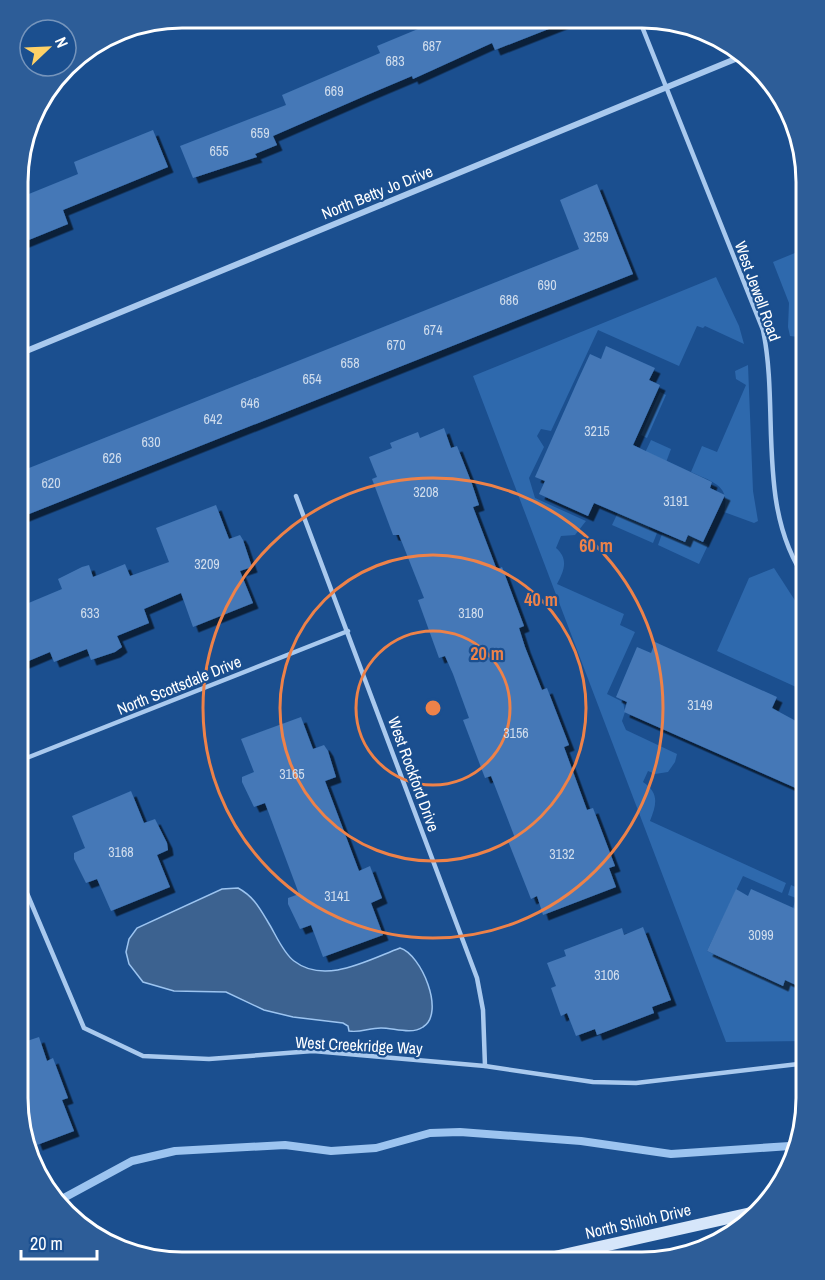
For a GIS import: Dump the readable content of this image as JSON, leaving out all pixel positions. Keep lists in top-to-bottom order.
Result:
{
  "streets": {
    "main road": ["North Shiloh Drive"],
    "street": ["North Betty Jo Drive"],
    "lane": [
      "West Jewell Road",
      "North Scottsdale Drive",
      "West Rockford Drive",
      "West Creekridge Way"
    ]
  },
  "crossings": [
    ["North Betty Jo Drive", "West Jewell Road"],
    ["North Scottsdale Drive", "West Rockford Drive"],
    ["West Rockford Drive", "West Creekridge Way"]
  ],
  "house_numbers": [
    "687",
    "683",
    "669",
    "659",
    "655",
    "3259",
    "690",
    "686",
    "674",
    "670",
    "658",
    "654",
    "646",
    "642",
    "3215",
    "630",
    "626",
    "620",
    "3208",
    "3191",
    "3209",
    "633",
    "3180",
    "3149",
    "3156",
    "3165",
    "3168",
    "3132",
    "3141",
    "3099",
    "3106"
  ],
  "scale_bar": "20 m",
  "north": "top right",
  "rings": ["60 m", "40 m", "20 m"]
}
